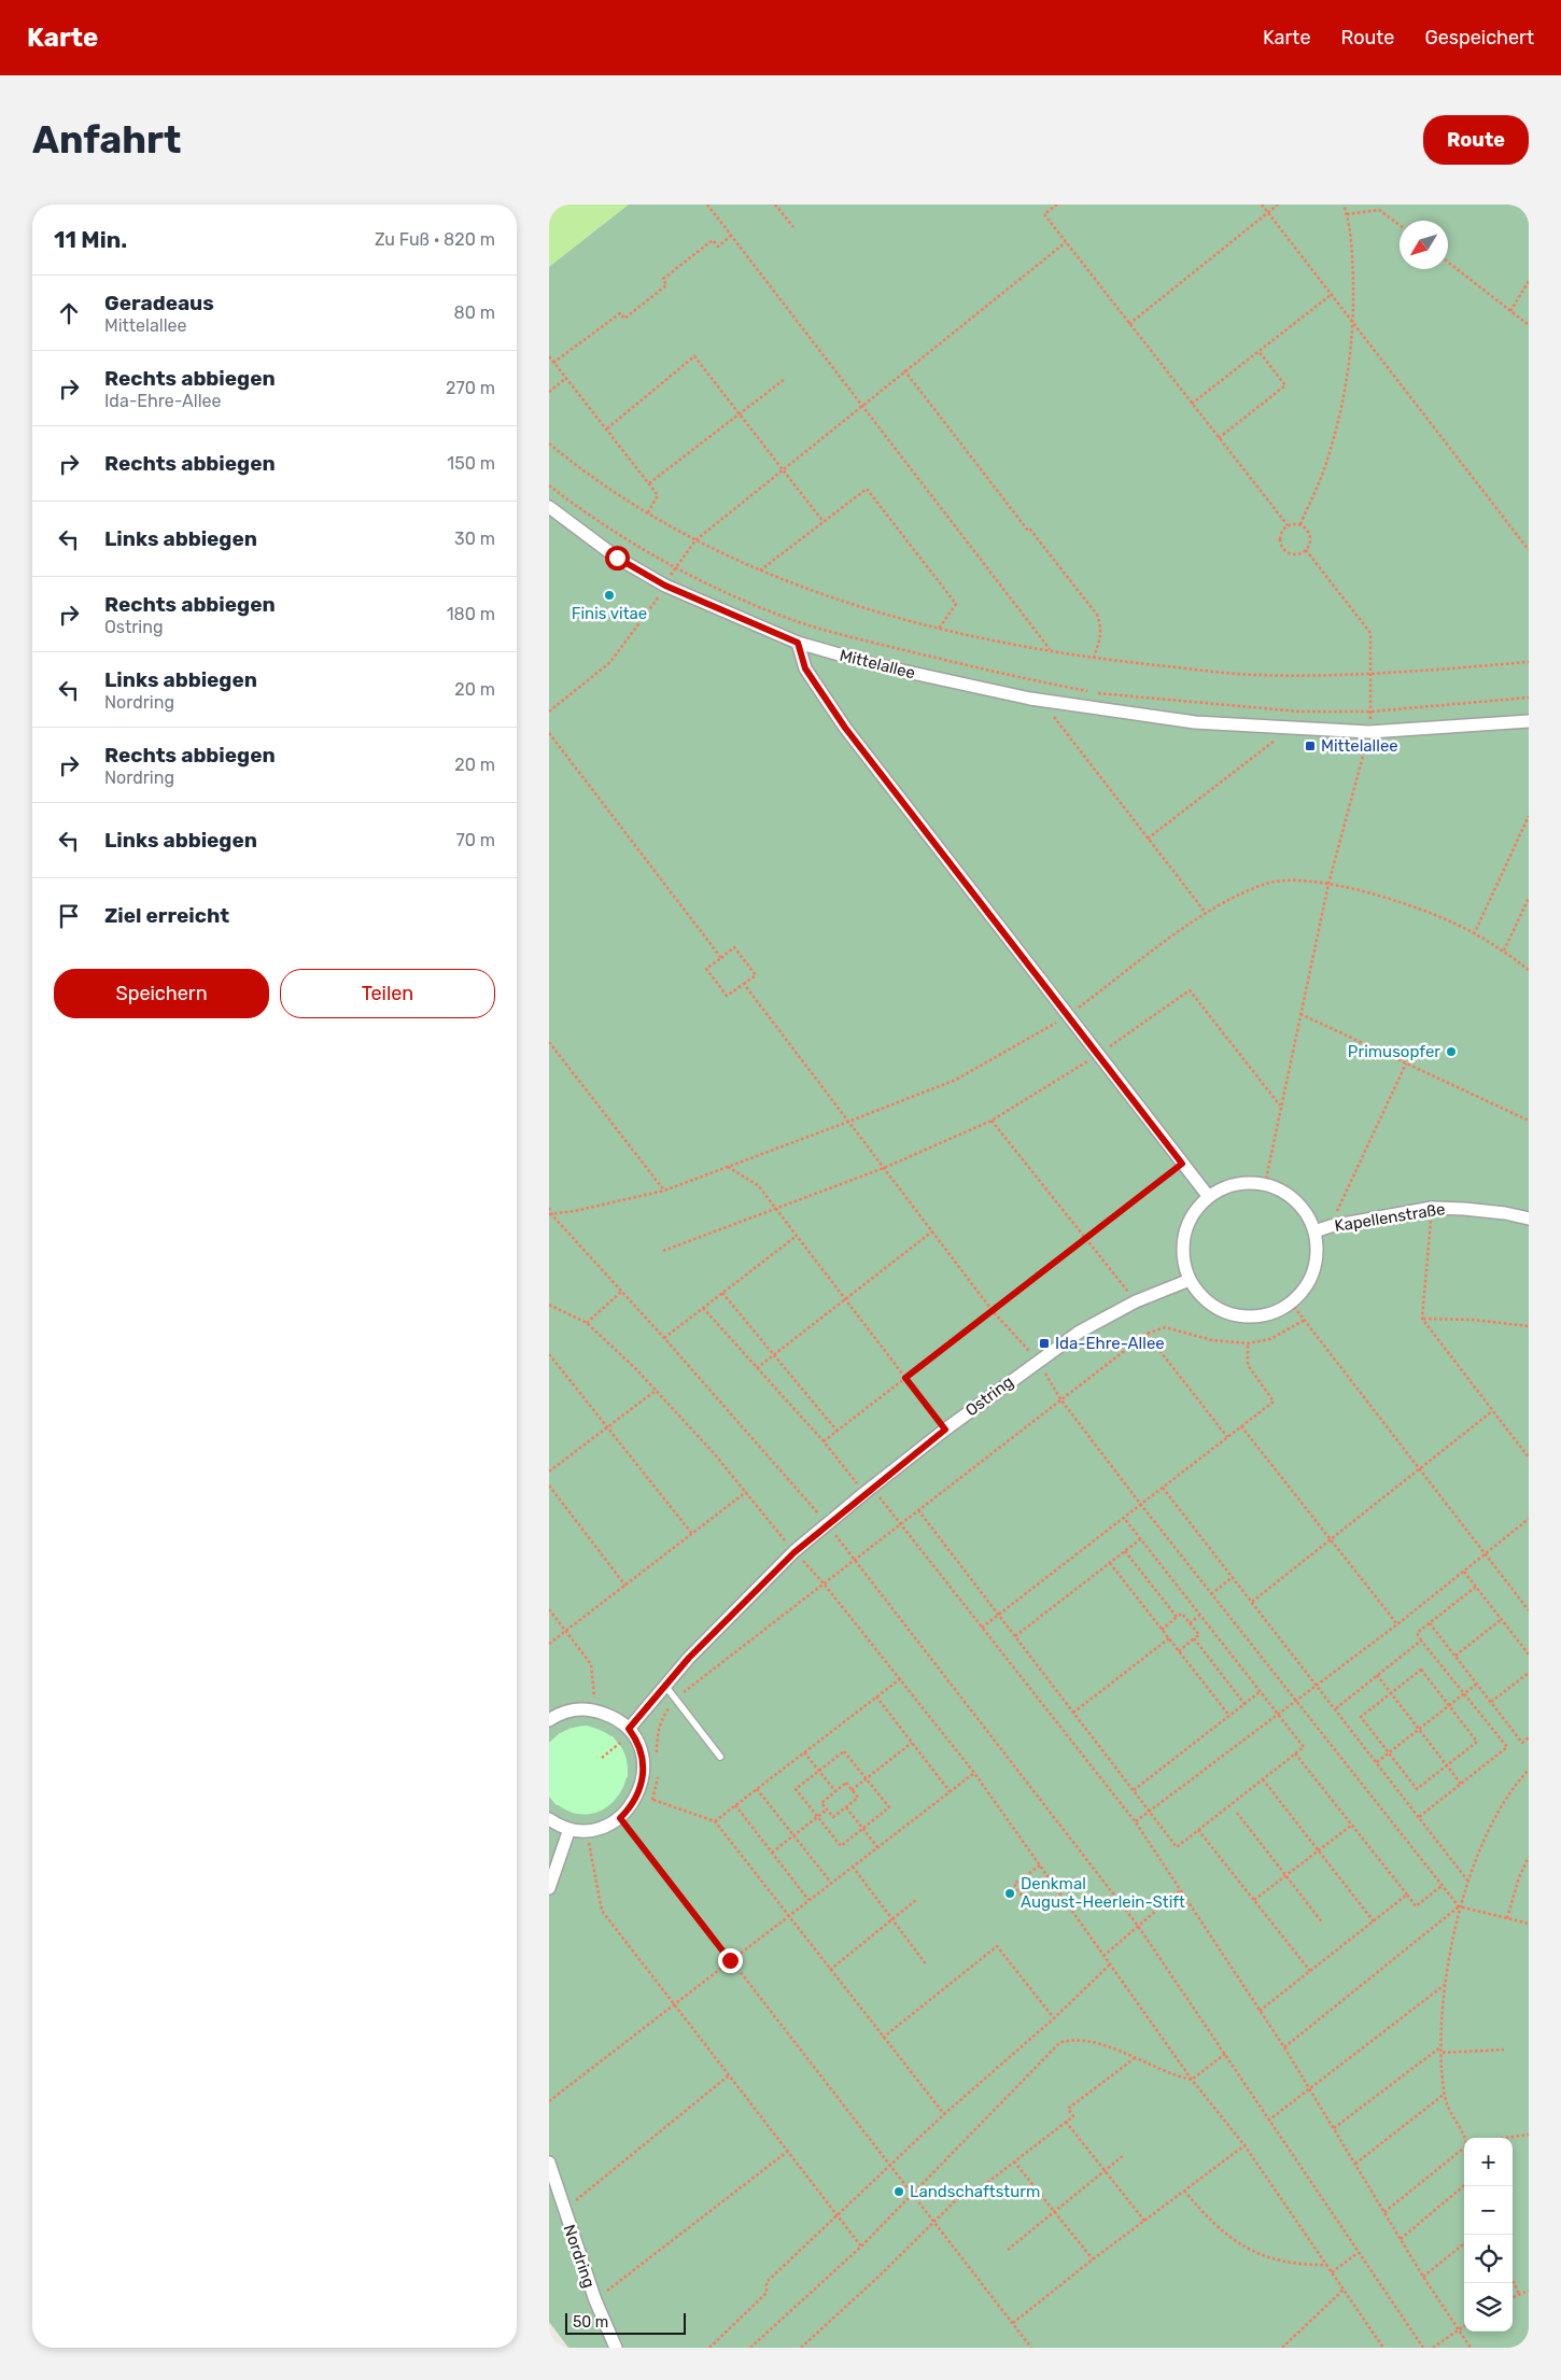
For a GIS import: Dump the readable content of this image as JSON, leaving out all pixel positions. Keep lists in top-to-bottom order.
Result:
{
  "streets": {
    "street": [
      "Mittelallee",
      "Kapellenstraße",
      "Ostring",
      "Nordring"
    ]
  },
  "crossings": [
    ["Kapellenstraße", "Ostring"]
  ],
  "places": {
    "other": [
      "Finis vitae",
      "Primusopfer",
      "Denkmal August-Heerlein-Stift",
      "Landschaftsturm"
    ],
    "transit": ["Mittelallee", "Ida-Ehre-Allee"]
  },
  "scale_bar": "50 m",
  "north": "bottom left",
  "page": {
    "header": "Karte",
    "nav": ["Karte", "Route", "Gespeichert"],
    "buttons": [
      "Route",
      ["Speichern", "Teilen"]
    ],
    "title": "Anfahrt",
    "heading": ["11 Min.", "Zu Fuß · 820 m"],
    "list": [
      ["Geradeaus", "Mittelallee", "80 m"],
      ["Rechts abbiegen", "Ida-Ehre-Allee", "270 m"],
      ["Rechts abbiegen", "150 m"],
      ["Links abbiegen", "30 m"],
      ["Rechts abbiegen", "Ostring", "180 m"],
      ["Links abbiegen", "Nordring", "20 m"],
      ["Rechts abbiegen", "Nordring", "20 m"],
      ["Links abbiegen", "70 m"],
      "Ziel erreicht"
    ],
    "map_buttons": ["+", "−"],
    "scale": "50 m"
  }
}
